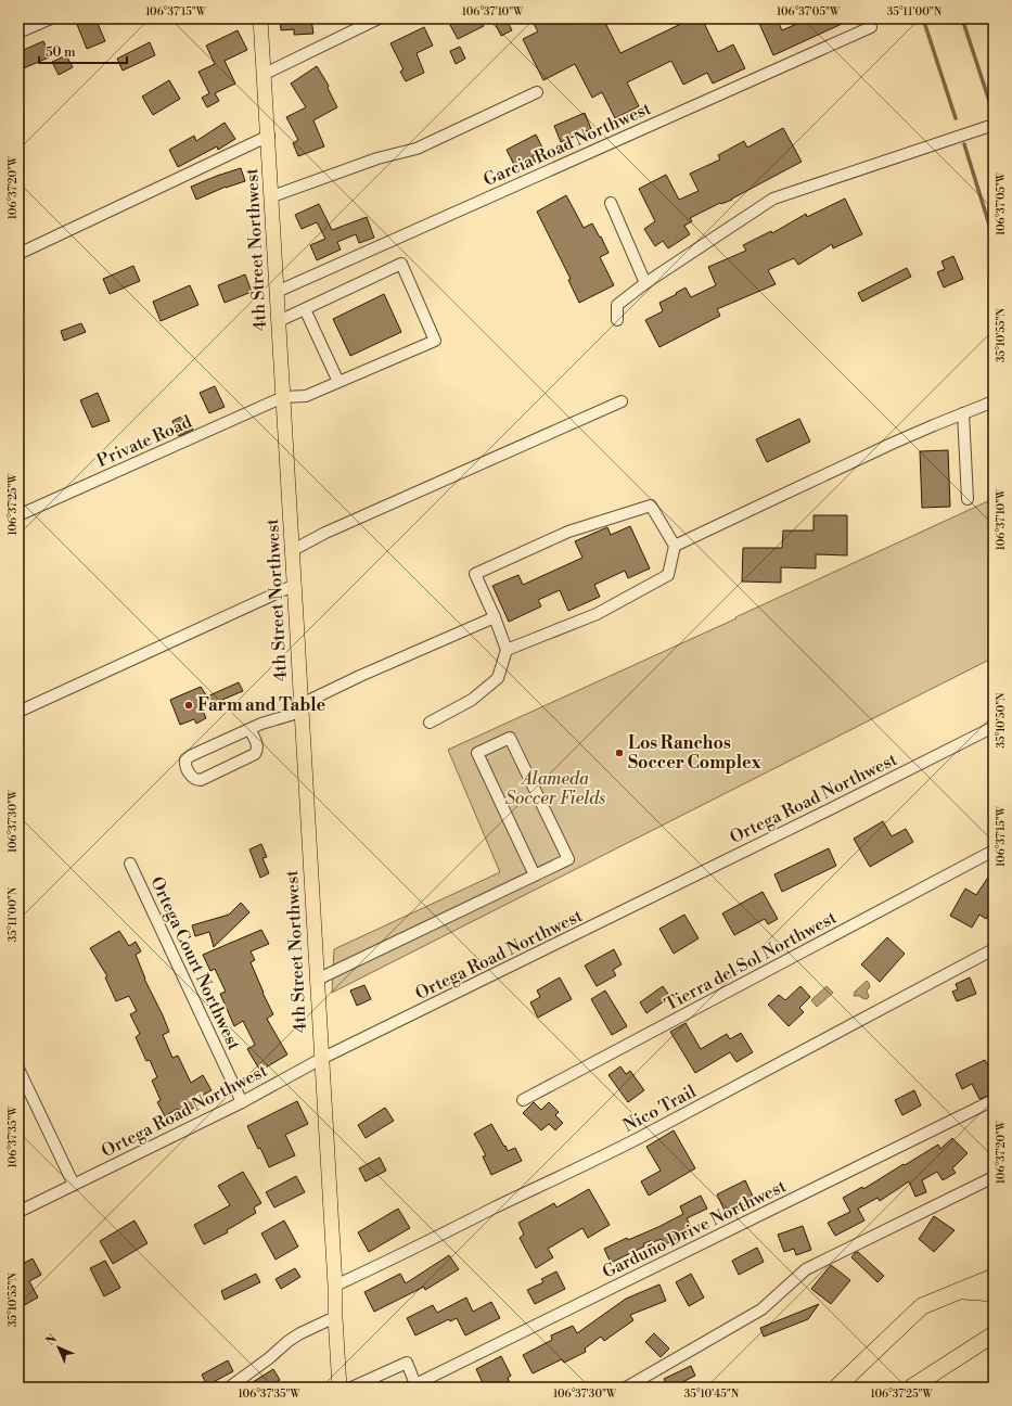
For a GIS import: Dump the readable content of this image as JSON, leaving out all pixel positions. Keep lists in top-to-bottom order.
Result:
{
  "streets": {
    "main road": ["4th Street Northwest"],
    "street": [
      "Garcia Road Northwest",
      "Private Road",
      "Ortega Road Northwest",
      "Tierra del Sol Northwest",
      "Ortega Court Northwest",
      "Nico Trail",
      "Garduño Drive Northwest"
    ]
  },
  "crossings": [
    ["Garcia Road Northwest", "4th Street Northwest"],
    ["4th Street Northwest", "Private Road"],
    ["4th Street Northwest", "Ortega Road Northwest"],
    ["4th Street Northwest", "Nico Trail"],
    ["Ortega Road Northwest", "Ortega Court Northwest"]
  ],
  "parks": ["Alameda Soccer Fields"],
  "places": ["Farm and Table", "Los Ranchos Soccer Complex"],
  "scale_bar": "50 m",
  "north": "top left",
  "coordinates": [
    "106°37'15\"W",
    "106°37'10\"W",
    "106°37'05\"W",
    "35°11'00\"N",
    "106°37'20\"W",
    "35°10'55\"N",
    "106°37'25\"W",
    "35°10'50\"N",
    "106°37'30\"W",
    "106°37'35\"W",
    "35°10'45\"N"
  ]
}
